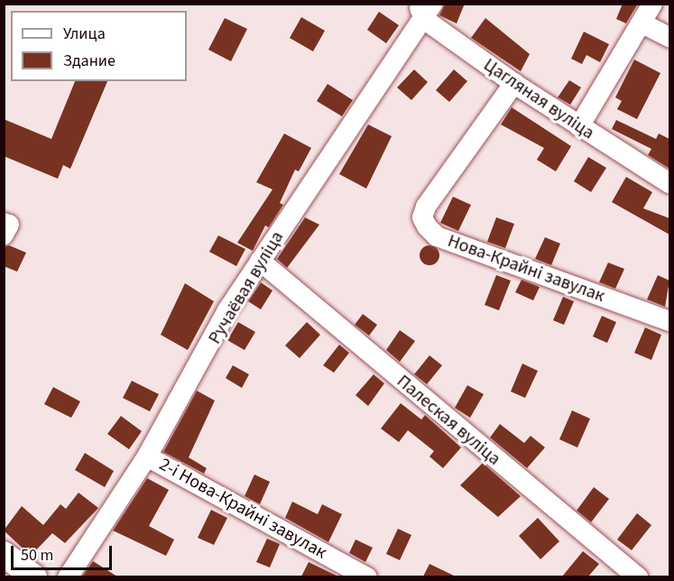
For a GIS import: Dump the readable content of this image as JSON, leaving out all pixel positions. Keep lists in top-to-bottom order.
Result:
{
  "streets": {
    "street": [
      "Цагляная вуліца",
      "Нова-Крайні завулак",
      "Ручаёвая вуліца",
      "Палеская вуліца",
      "2-і Нова-Крайні завулак"
    ]
  },
  "crossings": [
    ["Цагляная вуліца", "Нова-Крайні завулак"],
    ["Цагляная вуліца", "Ручаёвая вуліца"],
    ["Ручаёвая вуліца", "Палеская вуліца"],
    ["Ручаёвая вуліца", "2-і Нова-Крайні завулак"]
  ],
  "legend": ["Улица", "Здание"],
  "scale_bar": "50 m"
}
